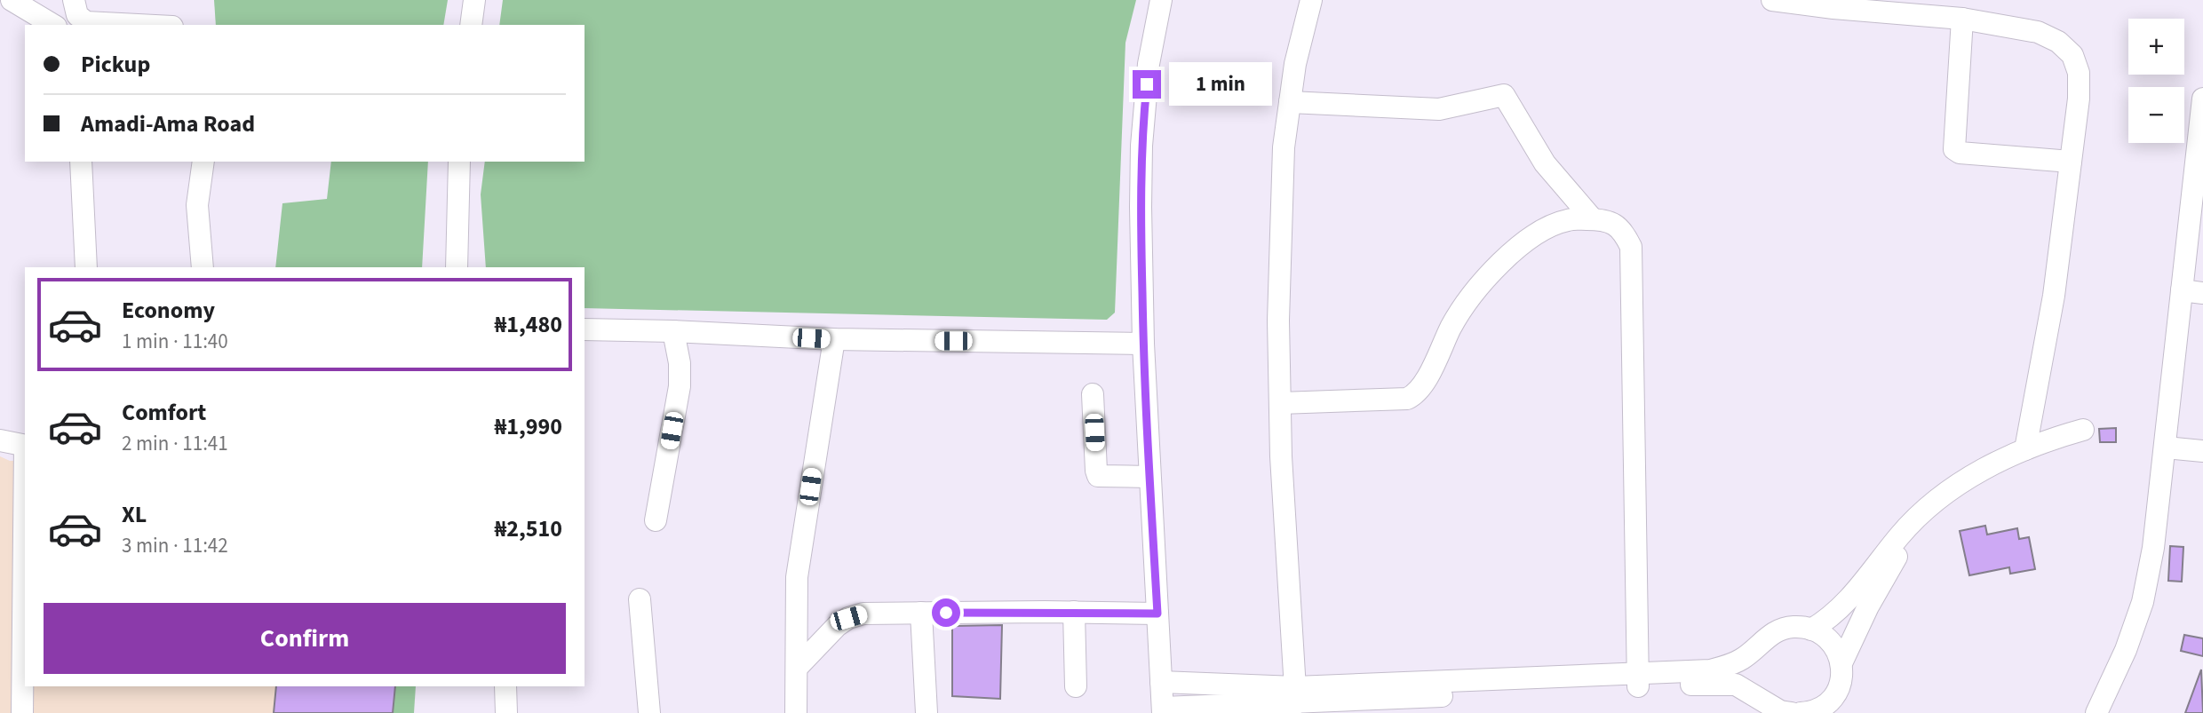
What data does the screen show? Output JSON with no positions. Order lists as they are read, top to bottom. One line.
{"page":{"map_buttons":["+","−"],"banner":["Pickup","Amadi-Ama Road"],"bubble":"1 min","list":[{"name":"Economy","note":"1 min · 11:40","value":"₦1,480"},{"name":"Comfort","note":"2 min · 11:41","value":"₦1,990"},{"name":"XL","note":"3 min · 11:42","value":"₦2,510"}],"buttons":"Confirm"}}
